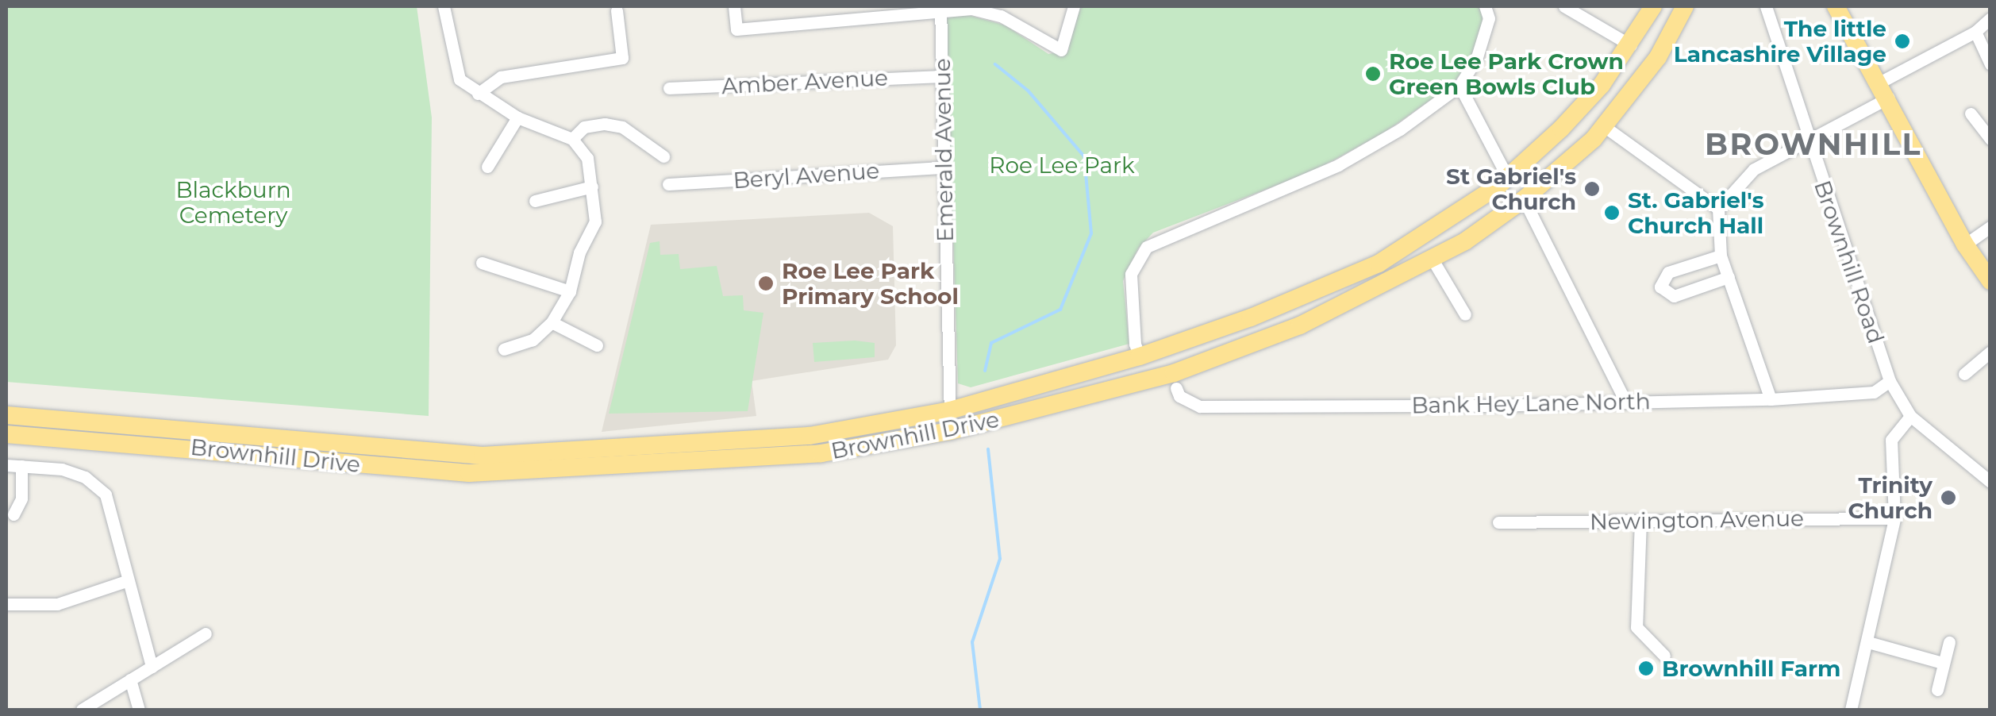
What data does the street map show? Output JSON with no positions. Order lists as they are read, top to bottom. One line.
{"streets":{"highway":["Brownhill Drive"],"street":["Amber Avenue","Emerald Avenue","Beryl Avenue","Brownhill Road","Bank Hey Lane North","Newington Avenue"]},"crossings":[["Amber Avenue","Emerald Avenue"],["Emerald Avenue","Beryl Avenue"],["Emerald Avenue","Brownhill Drive"],["Brownhill Road","Bank Hey Lane North"]],"districts":["BROWNHILL"],"parks":["Roe Lee Park","Blackburn Cemetery"],"places":["The little Lancashire Village","Roe Lee Park Crown Green Bowls Club","St Gabriel's Church","St. Gabriel's Church Hall","Roe Lee Park Primary School","Trinity Church","Brownhill Farm"]}
